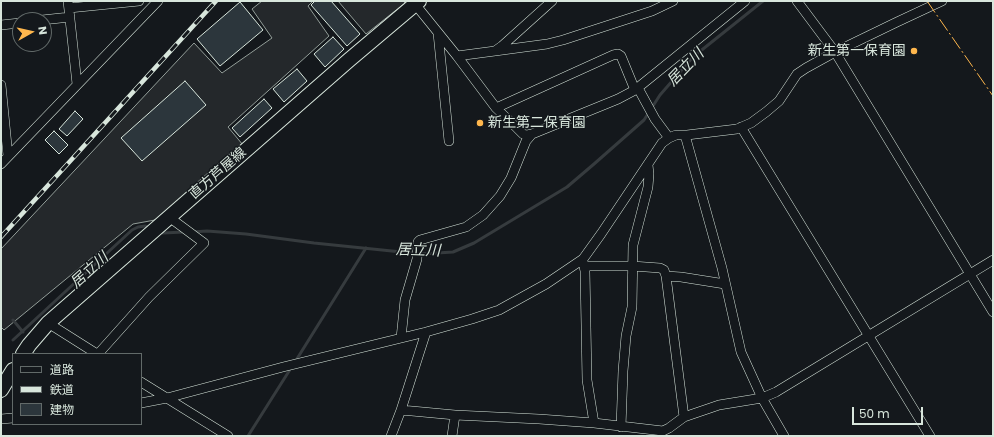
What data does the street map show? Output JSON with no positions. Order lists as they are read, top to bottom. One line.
{"streets":{"main road":["直方芦屋線"]},"water":["居立川"],"places":["新生第一保育園","新生第二保育園"],"legend":["道路","鉄道","建物"],"scale_bar":"50 m","north":"right"}
